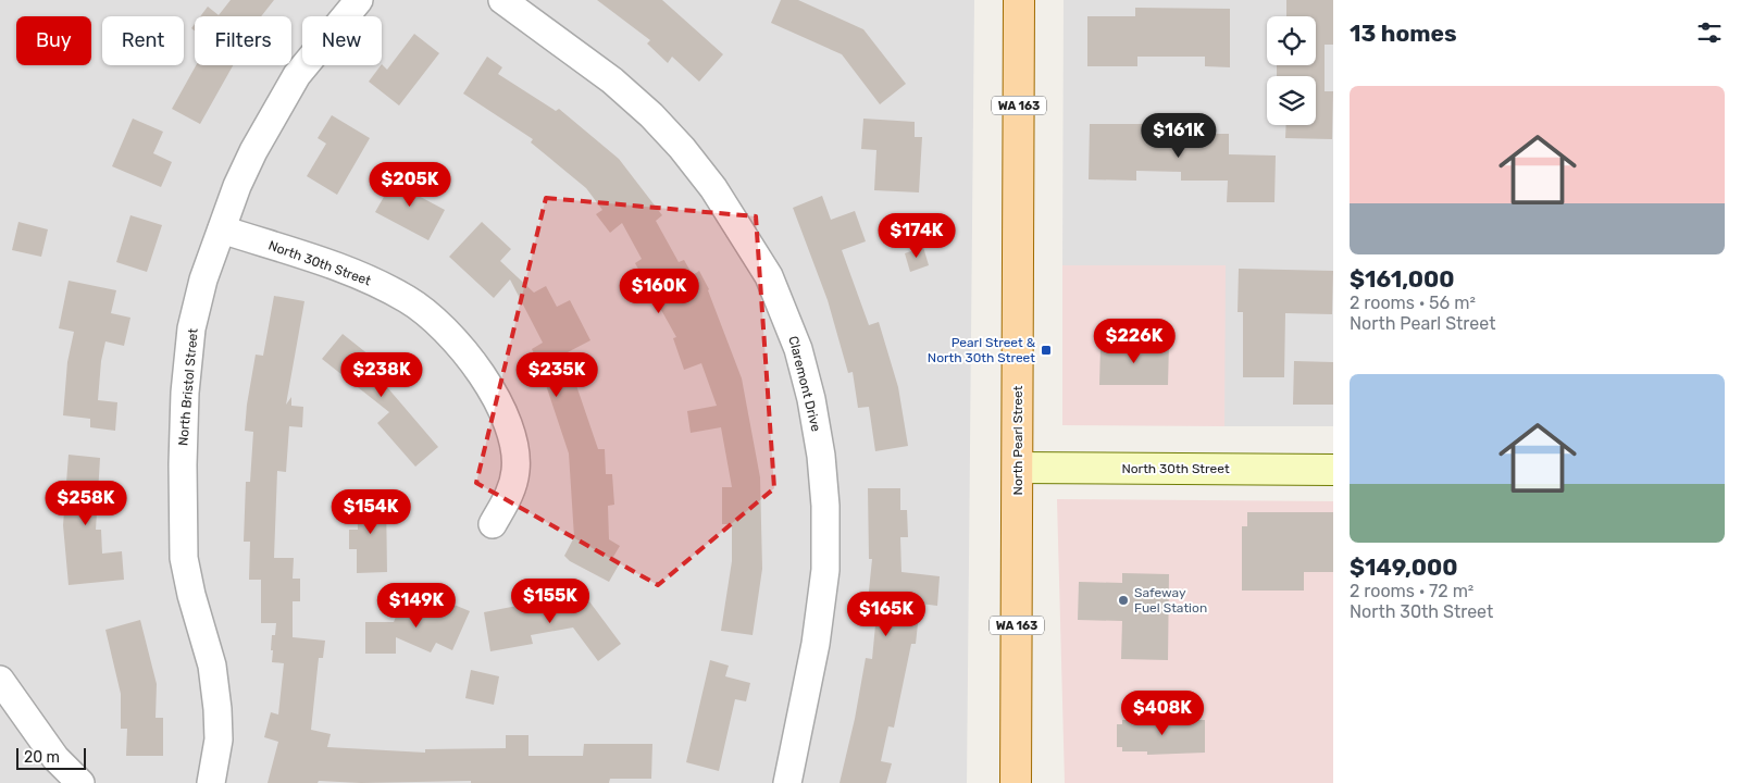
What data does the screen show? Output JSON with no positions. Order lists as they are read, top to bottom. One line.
{"streets":{"main road":["WA 163","North 30th Street","North Pearl Street"],"street":["Claremont Drive","North Bristol Street"]},"crossings":[["North 30th Street","North Bristol Street"],["North 30th Street","North Pearl Street"]],"places":{"transit":["Pearl Street & North 30th Street"],"other":["Safeway Fuel Station"]},"scale_bar":"20 m","page":{"heading":"13 homes","chip":["Buy","Rent","Filters","New"],"list":[{"name":"$161,000","note":"2 rooms · 56 m² · North Pearl Street"},{"name":"$149,000","note":"2 rooms · 72 m² · North 30th Street"}],"price":["$161K","$205K","$174K","$160K","$226K","$238K","$235K","$258K","$154K","$155K","$149K","$165K","$408K"],"scale":"20 m"}}
